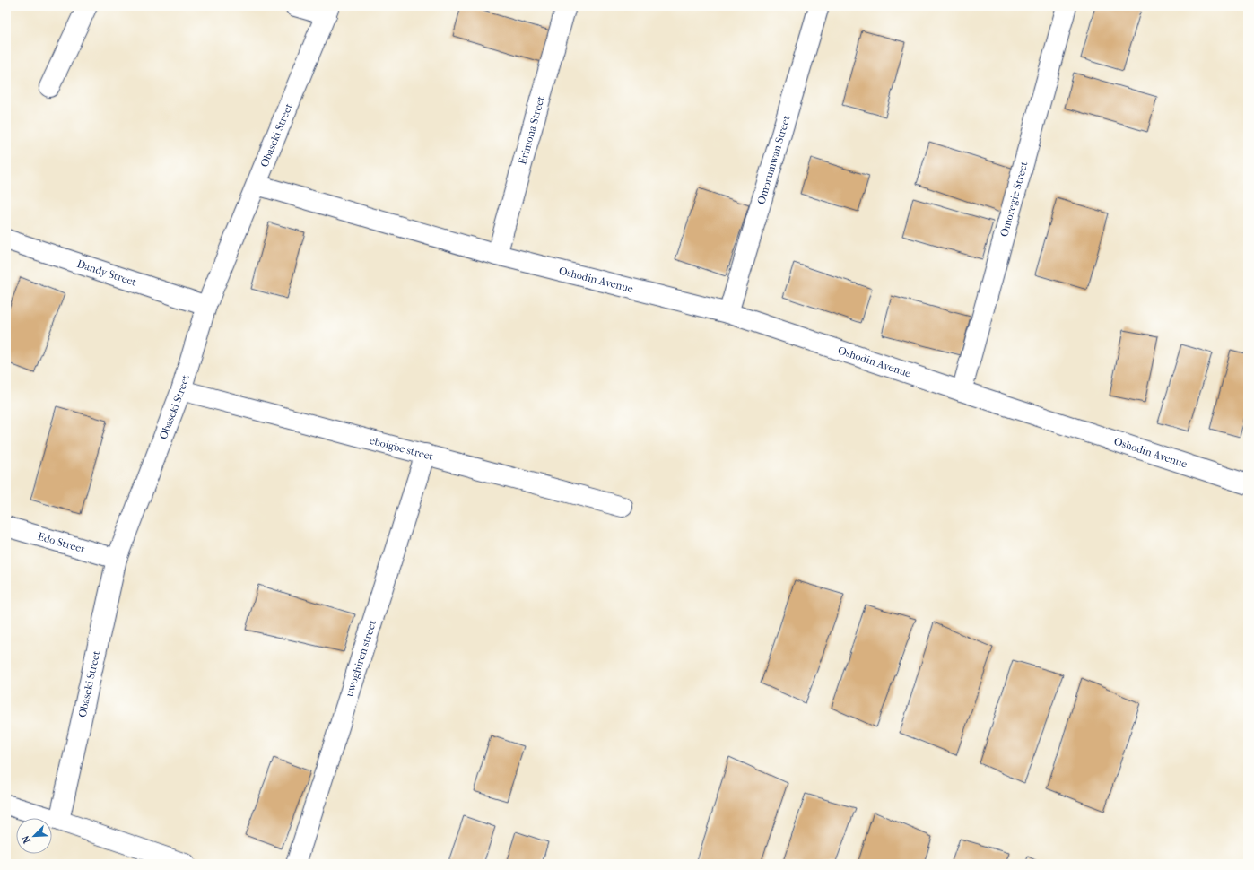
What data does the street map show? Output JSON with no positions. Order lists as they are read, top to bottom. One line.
{"streets":{"street":["Erimona Street","Obaseki Street","Omorumwan Street","Omoregie Street","Dandy Street","Oshodin Avenue","eboigbe street","Edo Street","uwoghiren street"]},"crossings":[["Erimona Street","Oshodin Avenue"],["Obaseki Street","Dandy Street"],["Obaseki Street","Oshodin Avenue"],["Obaseki Street","eboigbe street"],["Obaseki Street","Edo Street"],["Omorumwan Street","Oshodin Avenue"],["Omoregie Street","Oshodin Avenue"],["eboigbe street","uwoghiren street"]],"north":"bottom left"}
